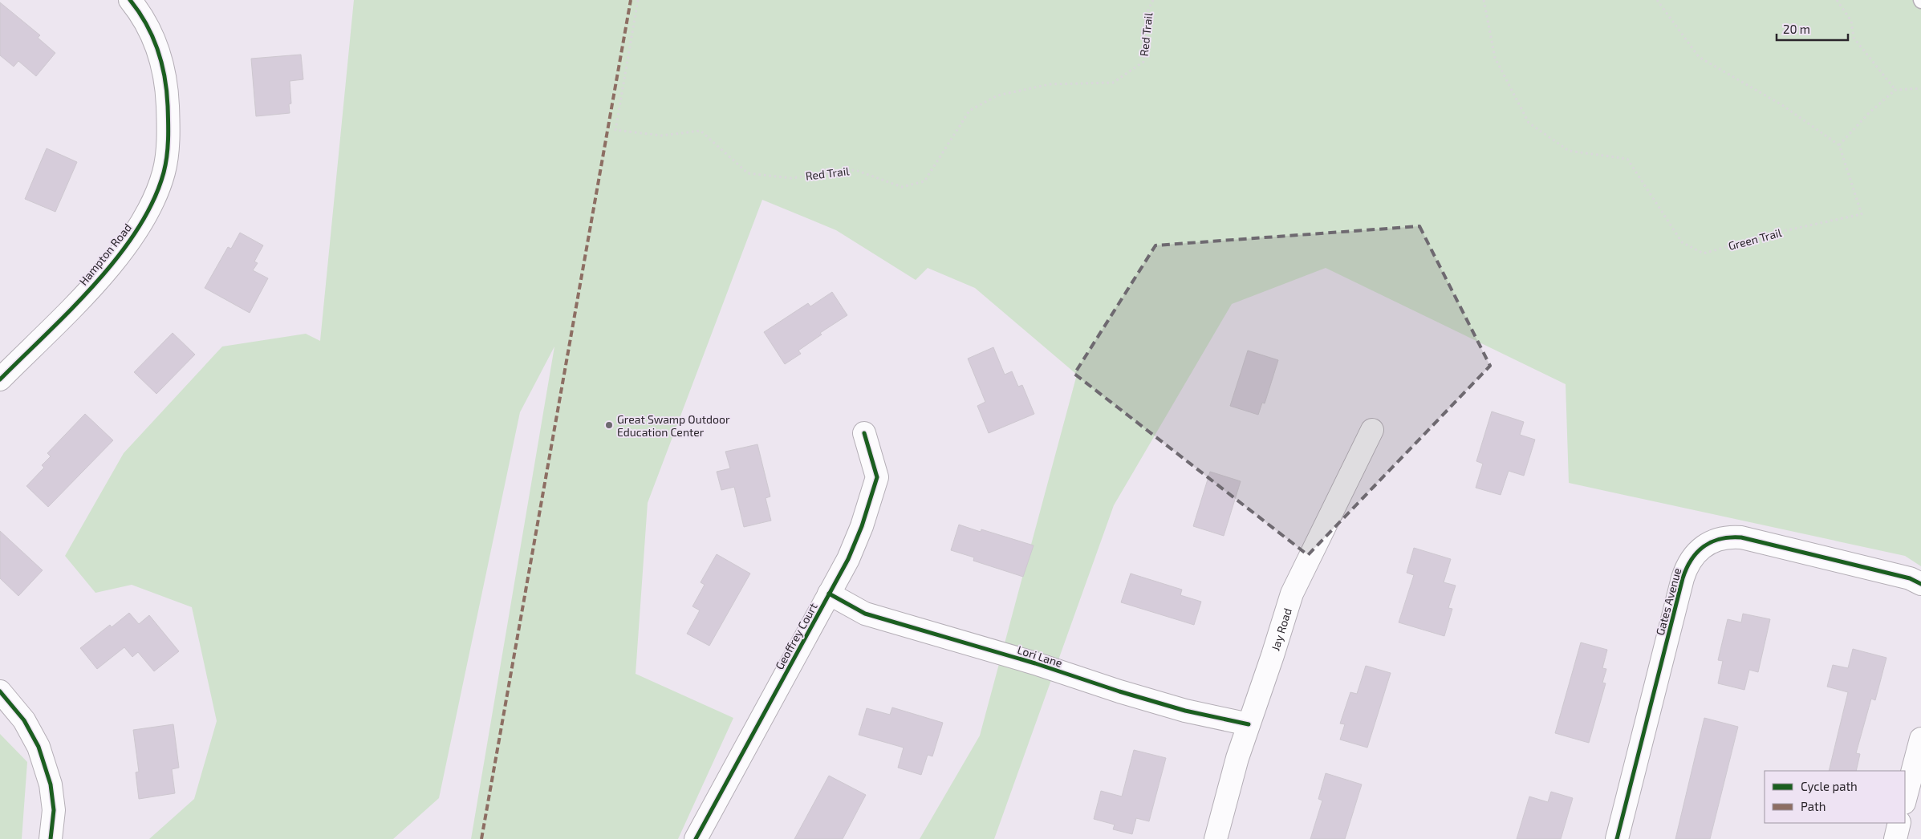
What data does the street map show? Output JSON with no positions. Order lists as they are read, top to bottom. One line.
{"streets":{"street":["Hampton Road","Gates Avenue","Jay Road","Geoffrey Court","Lori Lane"],"path":["Red Trail","Green Trail"]},"crossings":[["Jay Road","Lori Lane"],["Geoffrey Court","Lori Lane"]],"places":["Great Swamp Outdoor Education Center"],"legend":["Cycle path","Path"],"scale_bar":"20 m"}
